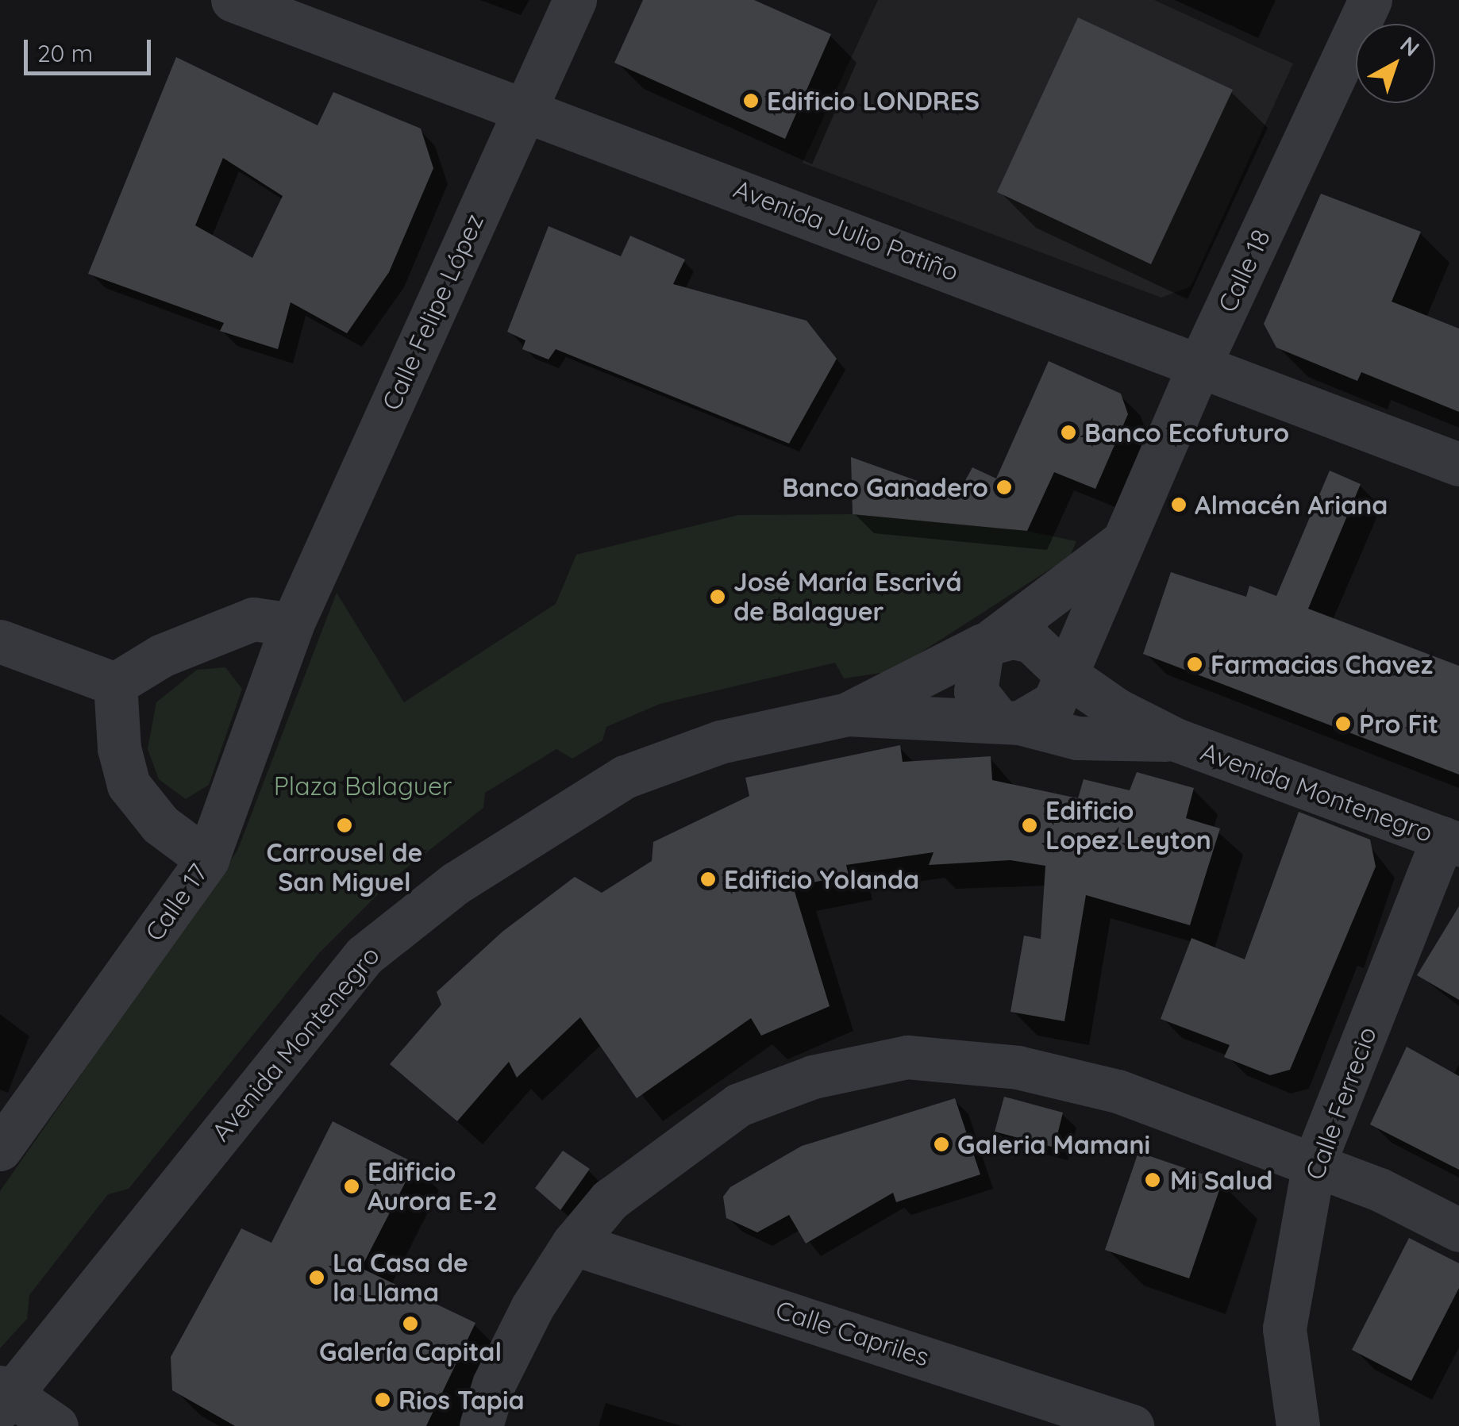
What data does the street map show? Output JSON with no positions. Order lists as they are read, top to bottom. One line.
{"streets":{"street":["Avenida Julio Patiño","Calle 18","Calle Felipe López","Avenida Montenegro","Calle 17","Calle Ferrecio","Calle Capriles"]},"crossings":[["Avenida Julio Patiño","Calle 18"],["Avenida Julio Patiño","Calle Felipe López"],["Calle 18","Avenida Montenegro"],["Calle Felipe López","Calle 17"],["Avenida Montenegro","Calle Ferrecio"]],"parks":["Plaza Balaguer"],"places":["Edificio LONDRES","Banco Ecofuturo","Banco Ganadero","Almacén Ariana","José María Escrivá de Balaguer","Farmacias Chavez","Pro Fit","Carrousel de San Miguel","Edificio Lopez Leyton","Edificio Yolanda","Galeria Mamani","Mi Salud","Edificio Aurora E-2","La Casa de la Llama","Galería Capital","Rios Tapia"],"scale_bar":"20 m","north":"top right"}
